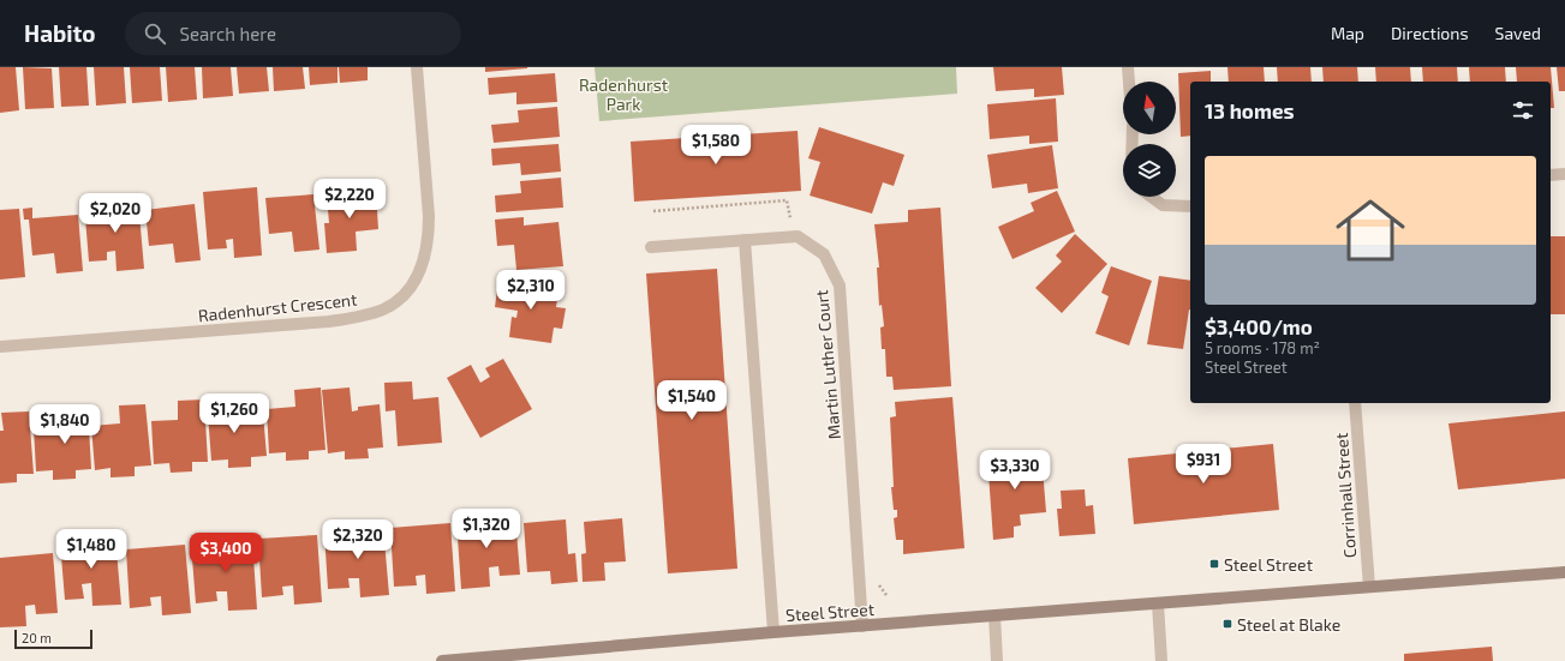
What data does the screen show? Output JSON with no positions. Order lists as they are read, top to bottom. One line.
{"streets":{"street":["Radenhurst Crescent","Martin Luther Court","Corrinhall Street","Steel Street"]},"crossings":[["Martin Luther Court","Steel Street"],["Corrinhall Street","Steel Street"]],"parks":["Radenhurst Park"],"places":{"transit":["Steel Street","Steel at Blake"]},"scale_bar":"20 m","north":"top","page":{"header":"Habito","search":"Search here","nav":["Map","Directions","Saved"],"heading":"13 homes","price":["$1,580","$2,220","$2,020","$2,310","$1,540","$1,260","$1,840","$931","$3,330","$1,320","$2,320","$1,480","$3,400"],"list":[{"name":"$3,400/mo","note":"5 rooms · 178 m² · Steel Street"}],"scale":"20 m"}}
